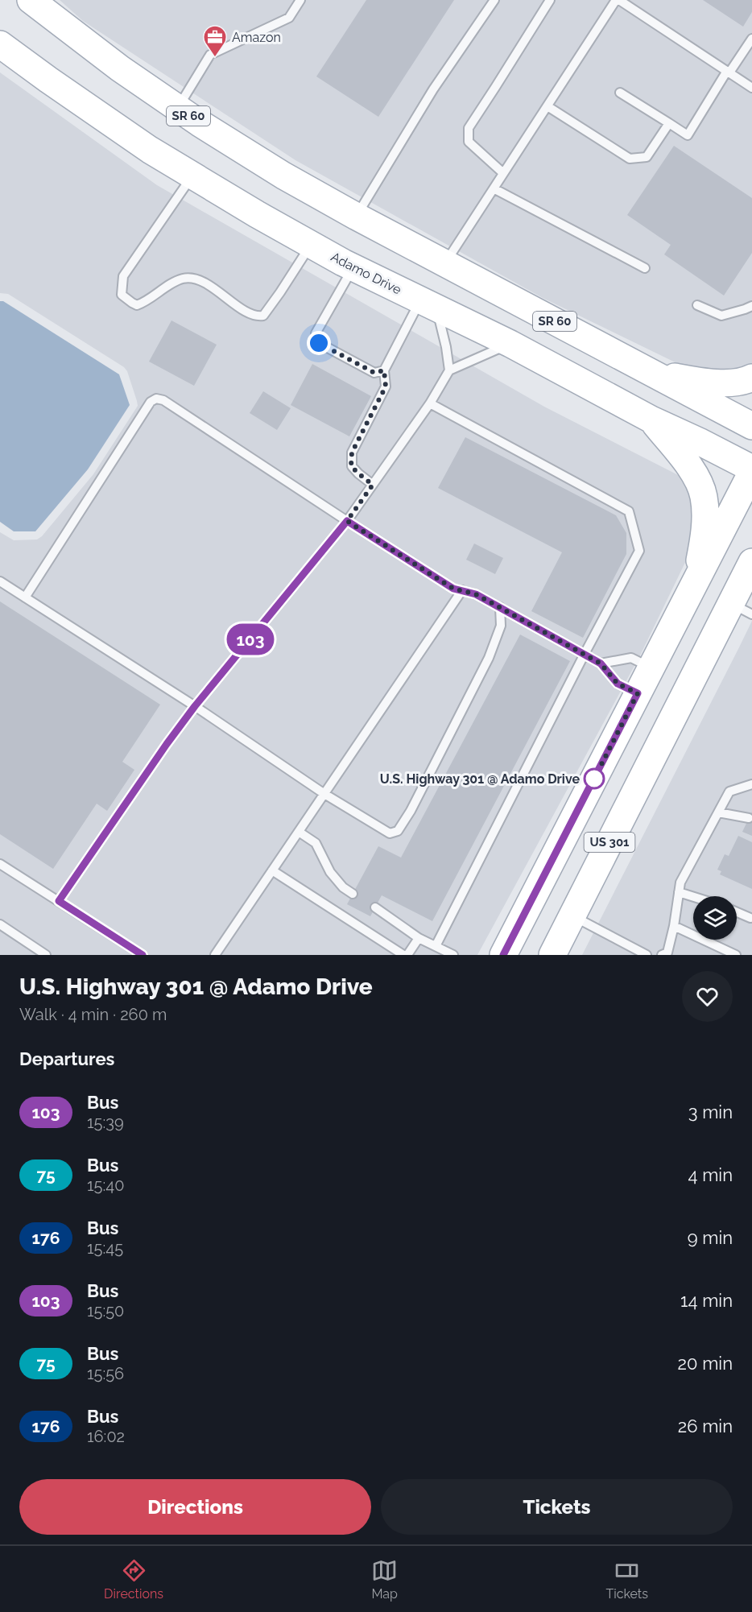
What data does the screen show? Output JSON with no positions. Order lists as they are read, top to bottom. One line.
{"streets":{"main road":["SR 60","Adamo Drive","US 301"]},"places":{"office":["Amazon"],"other":["U.S. Highway 301 @ Adamo Drive"]},"lines":["bus line 103"],"page":{"on_map":"103","heading":[["U.S. Highway 301 @ Adamo Drive","Walk · 4 min · 260 m"],"Departures"],"list":[{"mark":"103","name":"Bus","note":"15:39","value":"3 min"},{"mark":"75","name":"Bus","note":"15:40","value":"4 min"},{"mark":"176","name":"Bus","note":"15:45","value":"9 min"},{"mark":"103","name":"Bus","note":"15:50","value":"14 min"},{"mark":"75","name":"Bus","note":"15:56","value":"20 min"},{"mark":"176","name":"Bus","note":"16:02","value":"26 min"}],"buttons":["Directions","Tickets"],"tabs":["Directions","Map","Tickets"]}}
